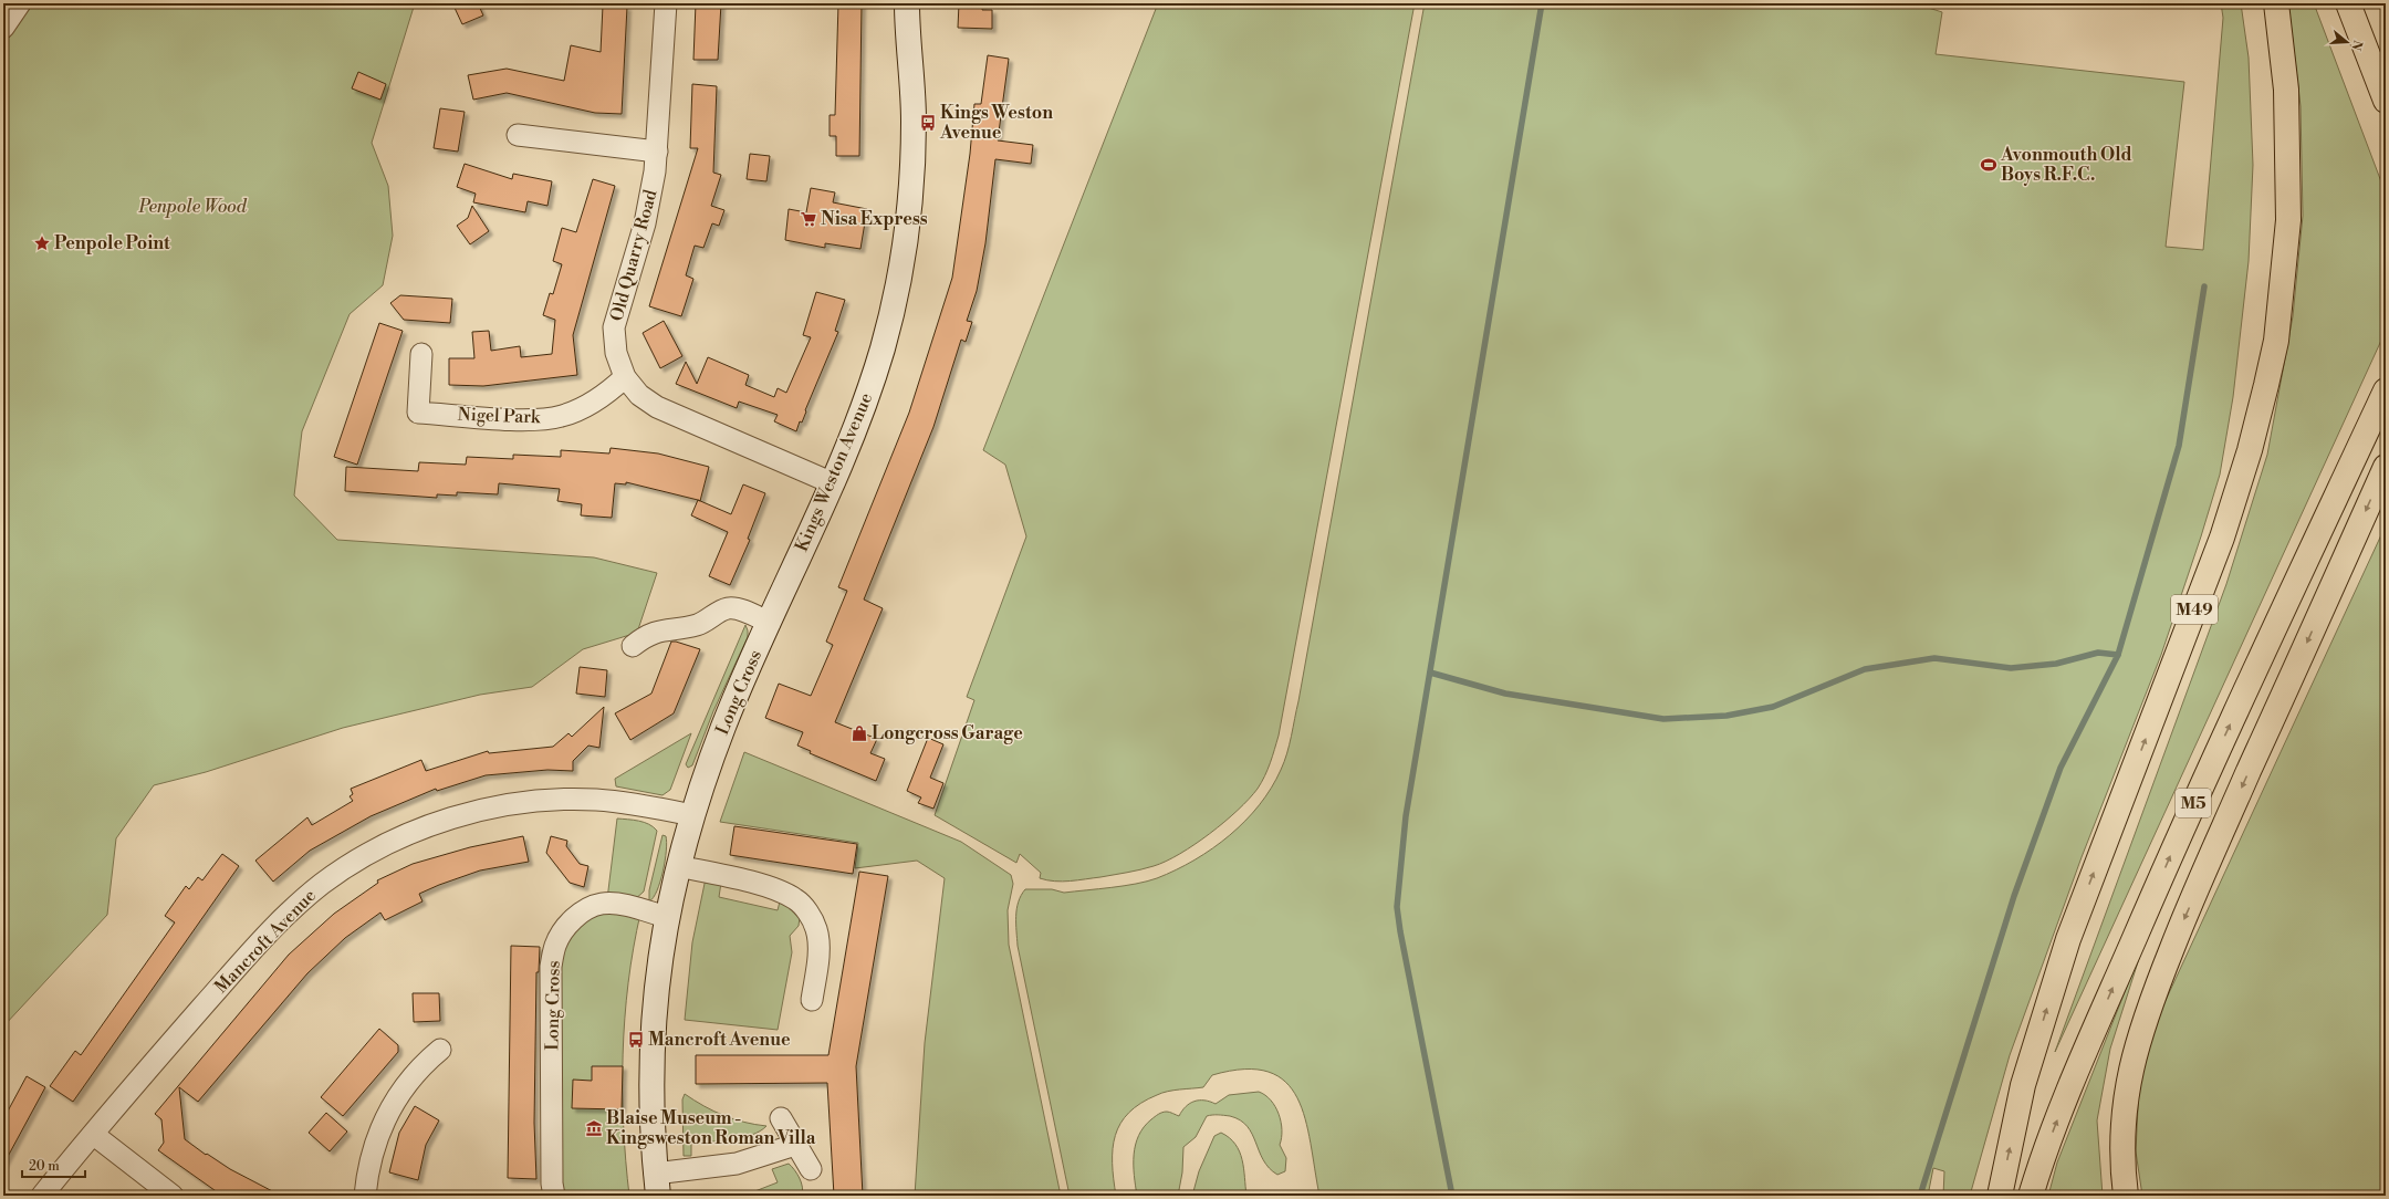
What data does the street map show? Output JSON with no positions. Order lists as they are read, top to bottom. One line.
{"streets":{"highway":["M49","M5"],"street":["Old Quarry Road","Nigel Park","Kings Weston Avenue","Long Cross","Mancroft Avenue"]},"crossings":[["Old Quarry Road","Nigel Park"],["Old Quarry Road","Kings Weston Avenue"],["Kings Weston Avenue","Long Cross"],["Long Cross","Mancroft Avenue"]],"parks":["Penpole Wood"],"places":{"bus stop":["Kings Weston Avenue","Mancroft Avenue"],"sports":["Avonmouth Old Boys R.F.C."],"supermarket":["Nisa Express"],"place":["Penpole Point"],"shop":["Longcross Garage"],"museum":["Blaise Museum - Kingsweston Roman Villa"]},"scale_bar":"20 m","north":"right"}
